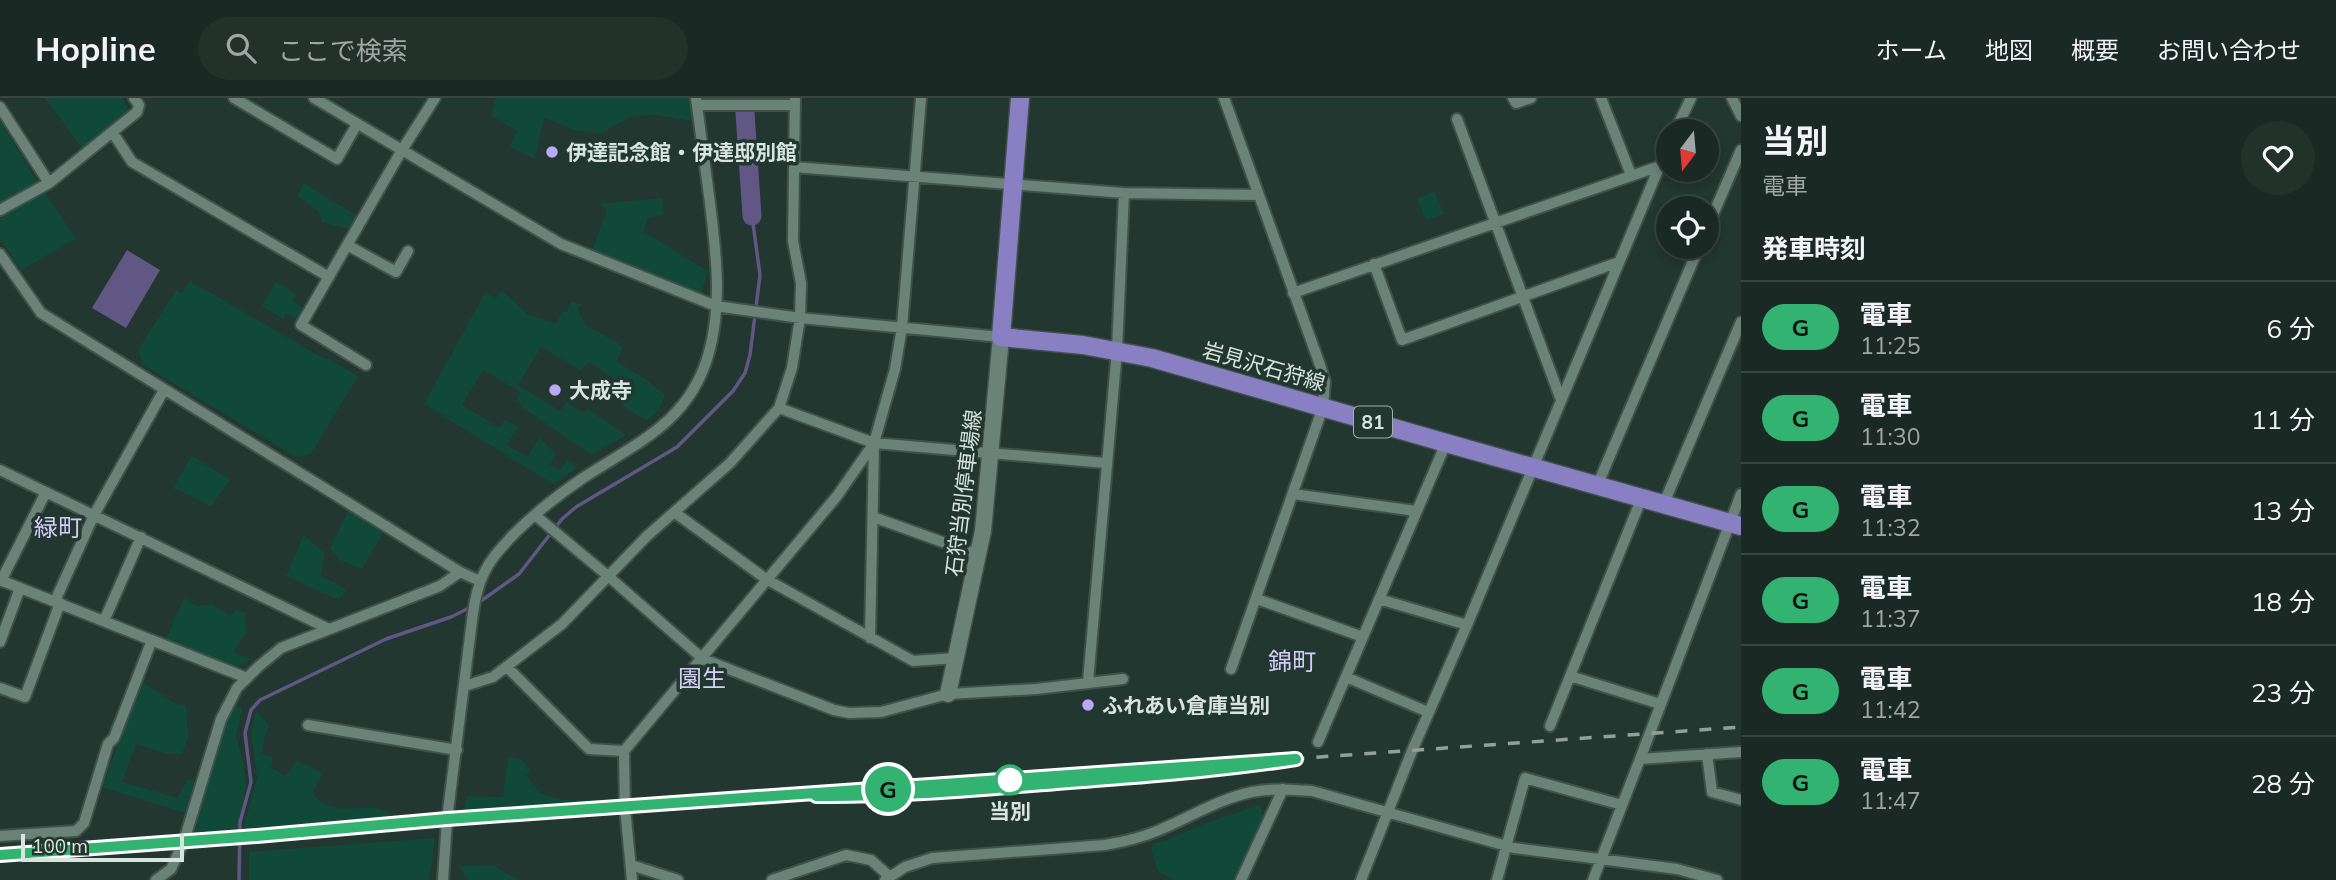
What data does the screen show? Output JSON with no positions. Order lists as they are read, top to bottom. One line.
{"streets":{"main road":["岩見沢石狩線","81","石狩当別停車場線"]},"crossings":[["岩見沢石狩線","石狩当別停車場線"]],"districts":["緑町","錦町","園生"],"places":["伊達記念館・伊達邸別館","大成寺","ふれあい倉庫当別","当別"],"scale_bar":"100 m","north":"bottom","page":{"header":"Hopline","search":"ここで検索","nav":["ホーム","地図","概要","お問い合わせ"],"on_map":"G","heading":[["当別","電車"],"発車時刻"],"list":[{"mark":"G","name":"電車","note":"11:25","value":"6 分"},{"mark":"G","name":"電車","note":"11:30","value":"11 分"},{"mark":"G","name":"電車","note":"11:32","value":"13 分"},{"mark":"G","name":"電車","note":"11:37","value":"18 分"},{"mark":"G","name":"電車","note":"11:42","value":"23 分"},{"mark":"G","name":"電車","note":"11:47","value":"28 分"}],"scale":"100 m"}}
